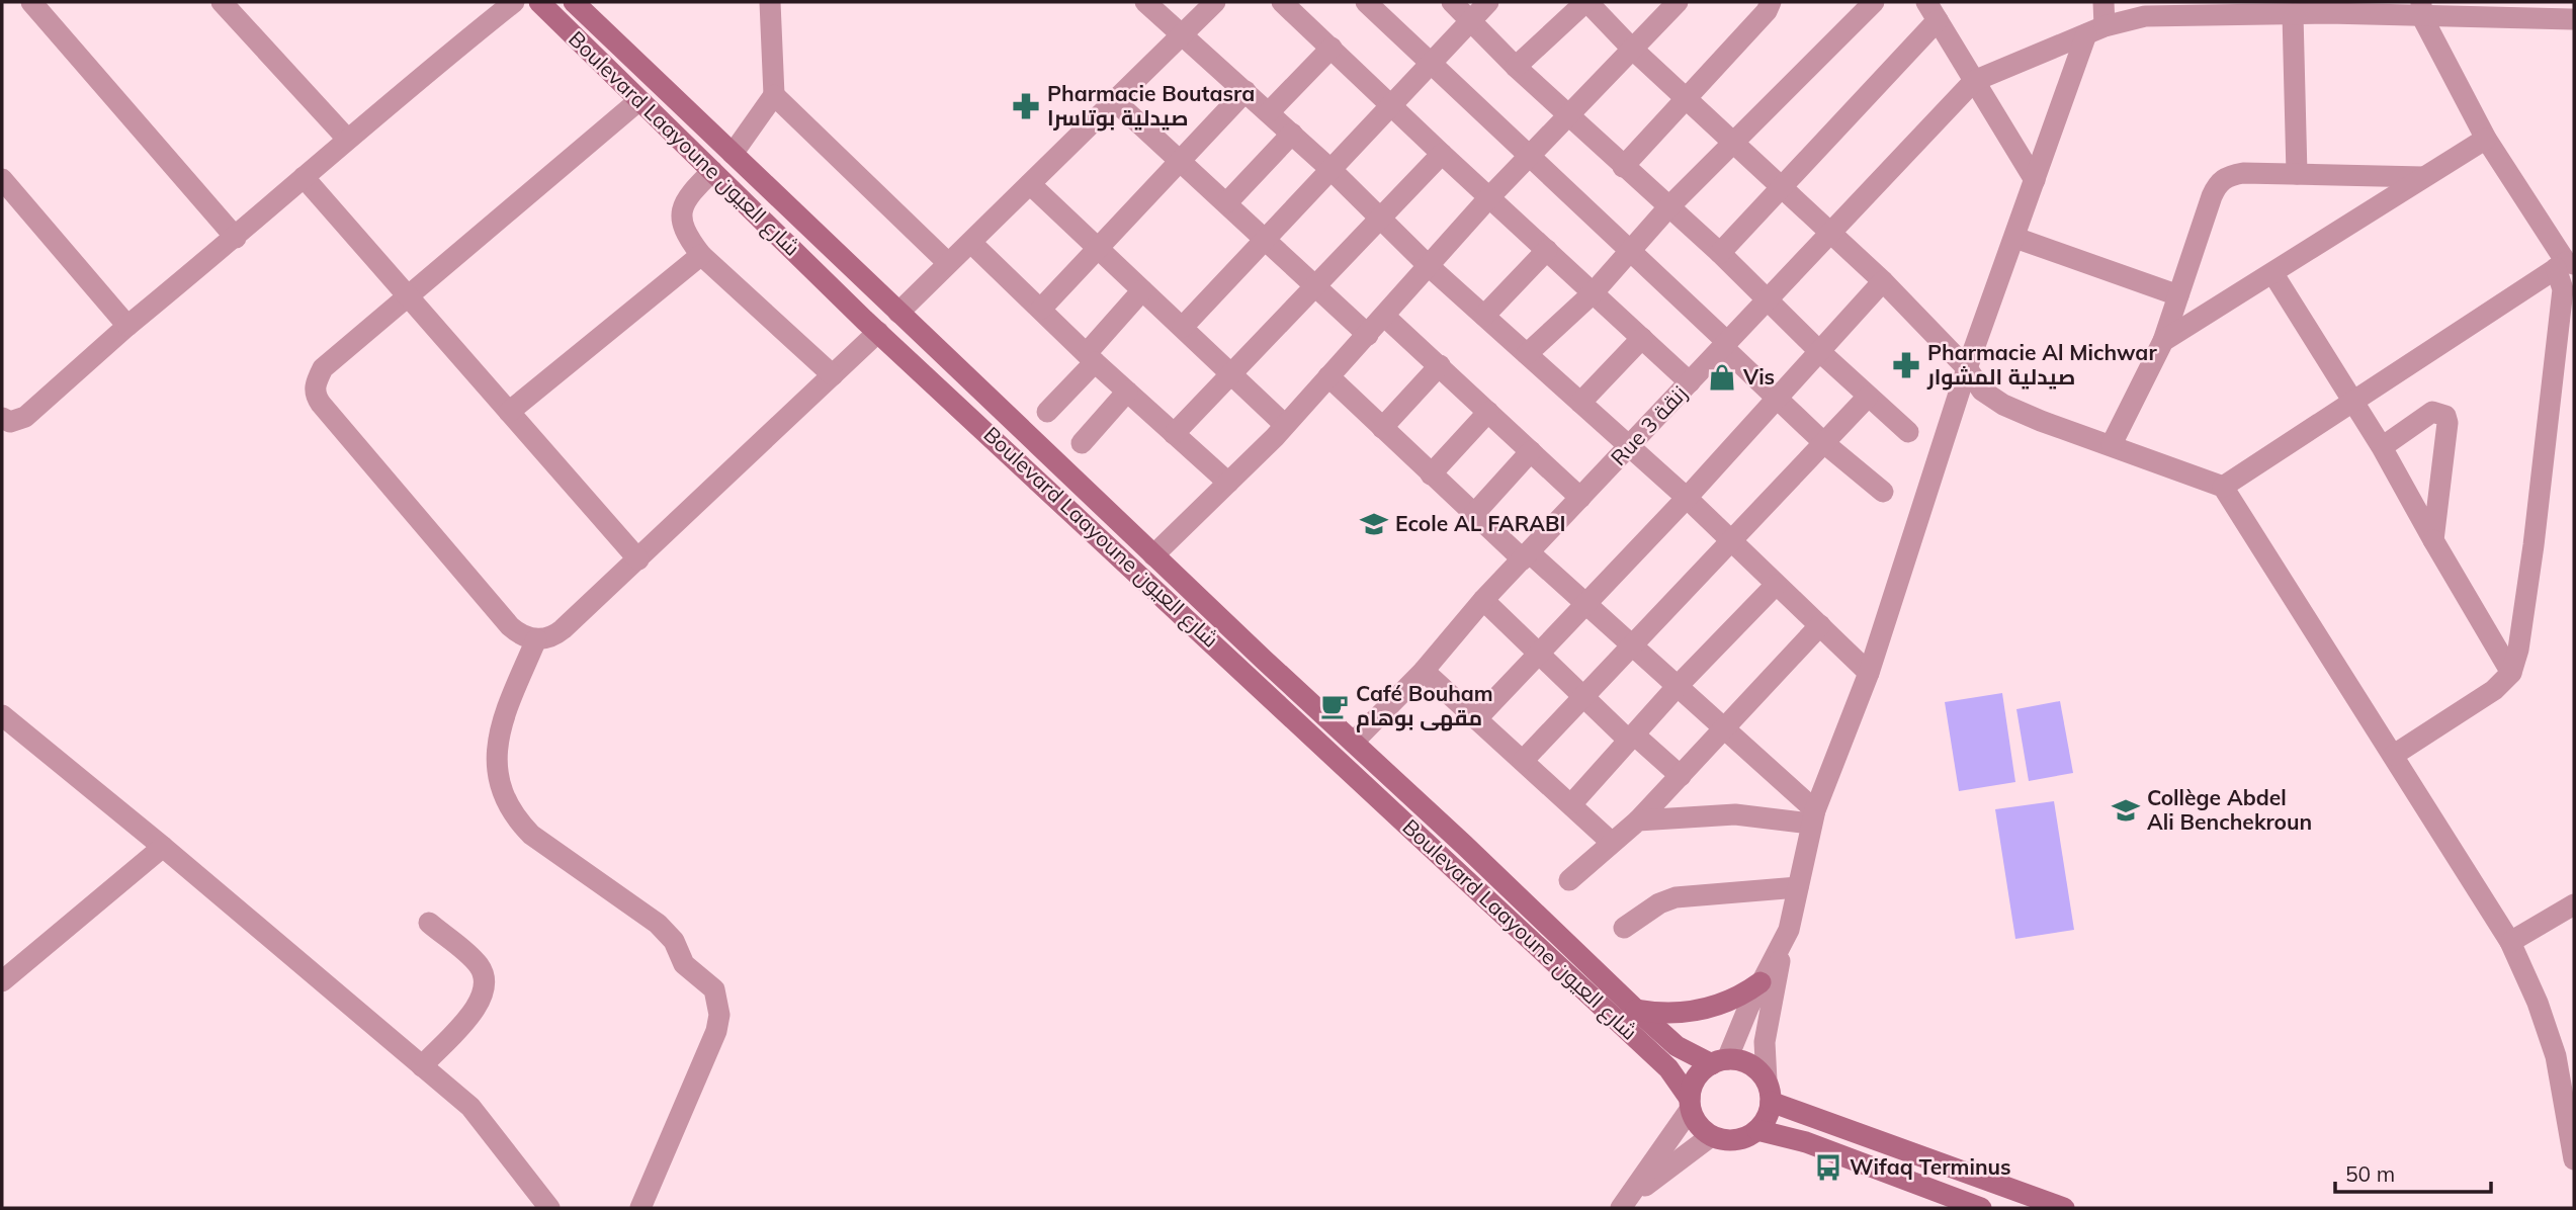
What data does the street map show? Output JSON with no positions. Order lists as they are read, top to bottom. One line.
{"streets":{"street":["Boulevard Laayoune شارع العيون","Rue 3 زنقة"]},"crossings":[["Boulevard Laayoune شارع العيون","Rue 3 زنقة"]],"places":{"pharmacy":["Pharmacie Boutasra صيدلية بوتاسرا","Pharmacie Al Michwar صيدلية المشوار"],"shop":["Vis"],"school or university":["Ecole AL FARABI","Collège Abdel Ali Benchekroun"],"cafe":["Café Bouham مقهى بوهام"],"bus stop":["Wifaq Terminus"]},"scale_bar":"50 m"}
